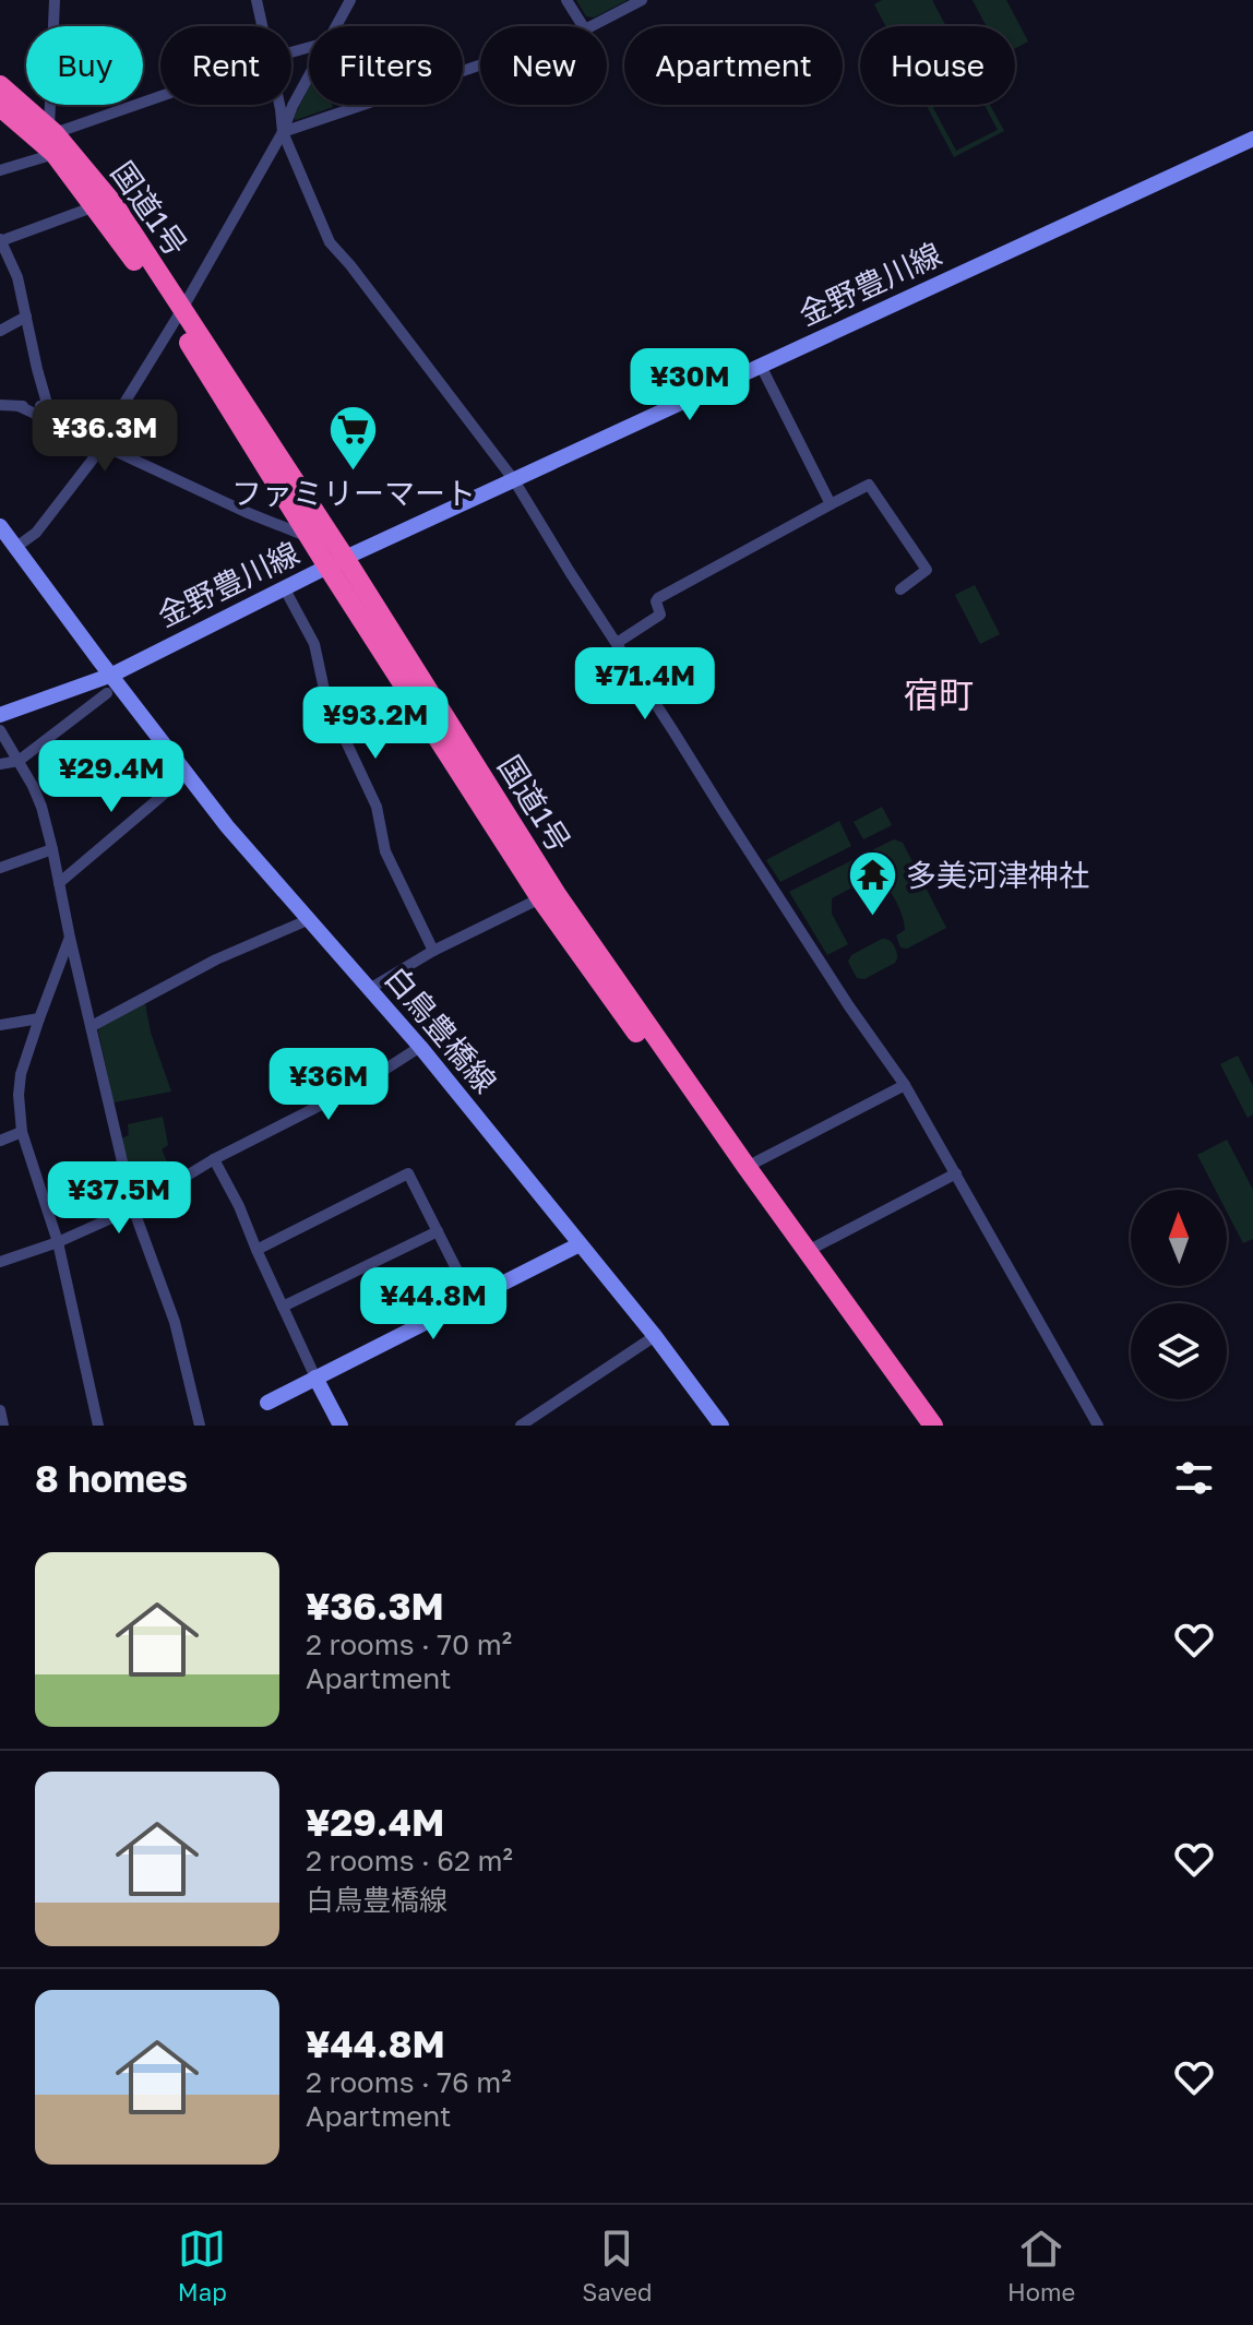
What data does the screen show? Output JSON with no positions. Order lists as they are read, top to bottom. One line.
{"streets":{"highway":["国道1号"],"main road":["金野豊川線","白鳥豊橋線"]},"crossings":[["国道1号","金野豊川線"],["金野豊川線","白鳥豊橋線"]],"districts":["宿町"],"places":{"supermarket":["ファミリーマート"],"temple":["多美河津神社"]},"north":"top","page":{"chip":["Buy","Rent","Filters","New","Apartment","House"],"price":["¥30M","¥36.3M","¥71.4M","¥93.2M","¥29.4M","¥36M","¥37.5M","¥44.8M"],"heading":"8 homes","list":[{"name":"¥36.3M","note":"2 rooms · 70 m² · Apartment"},{"name":"¥29.4M","note":"2 rooms · 62 m² · 白鳥豊橋線"},{"name":"¥44.8M","note":"2 rooms · 76 m² · Apartment"}],"tabs":["Map","Saved","Home"]}}
